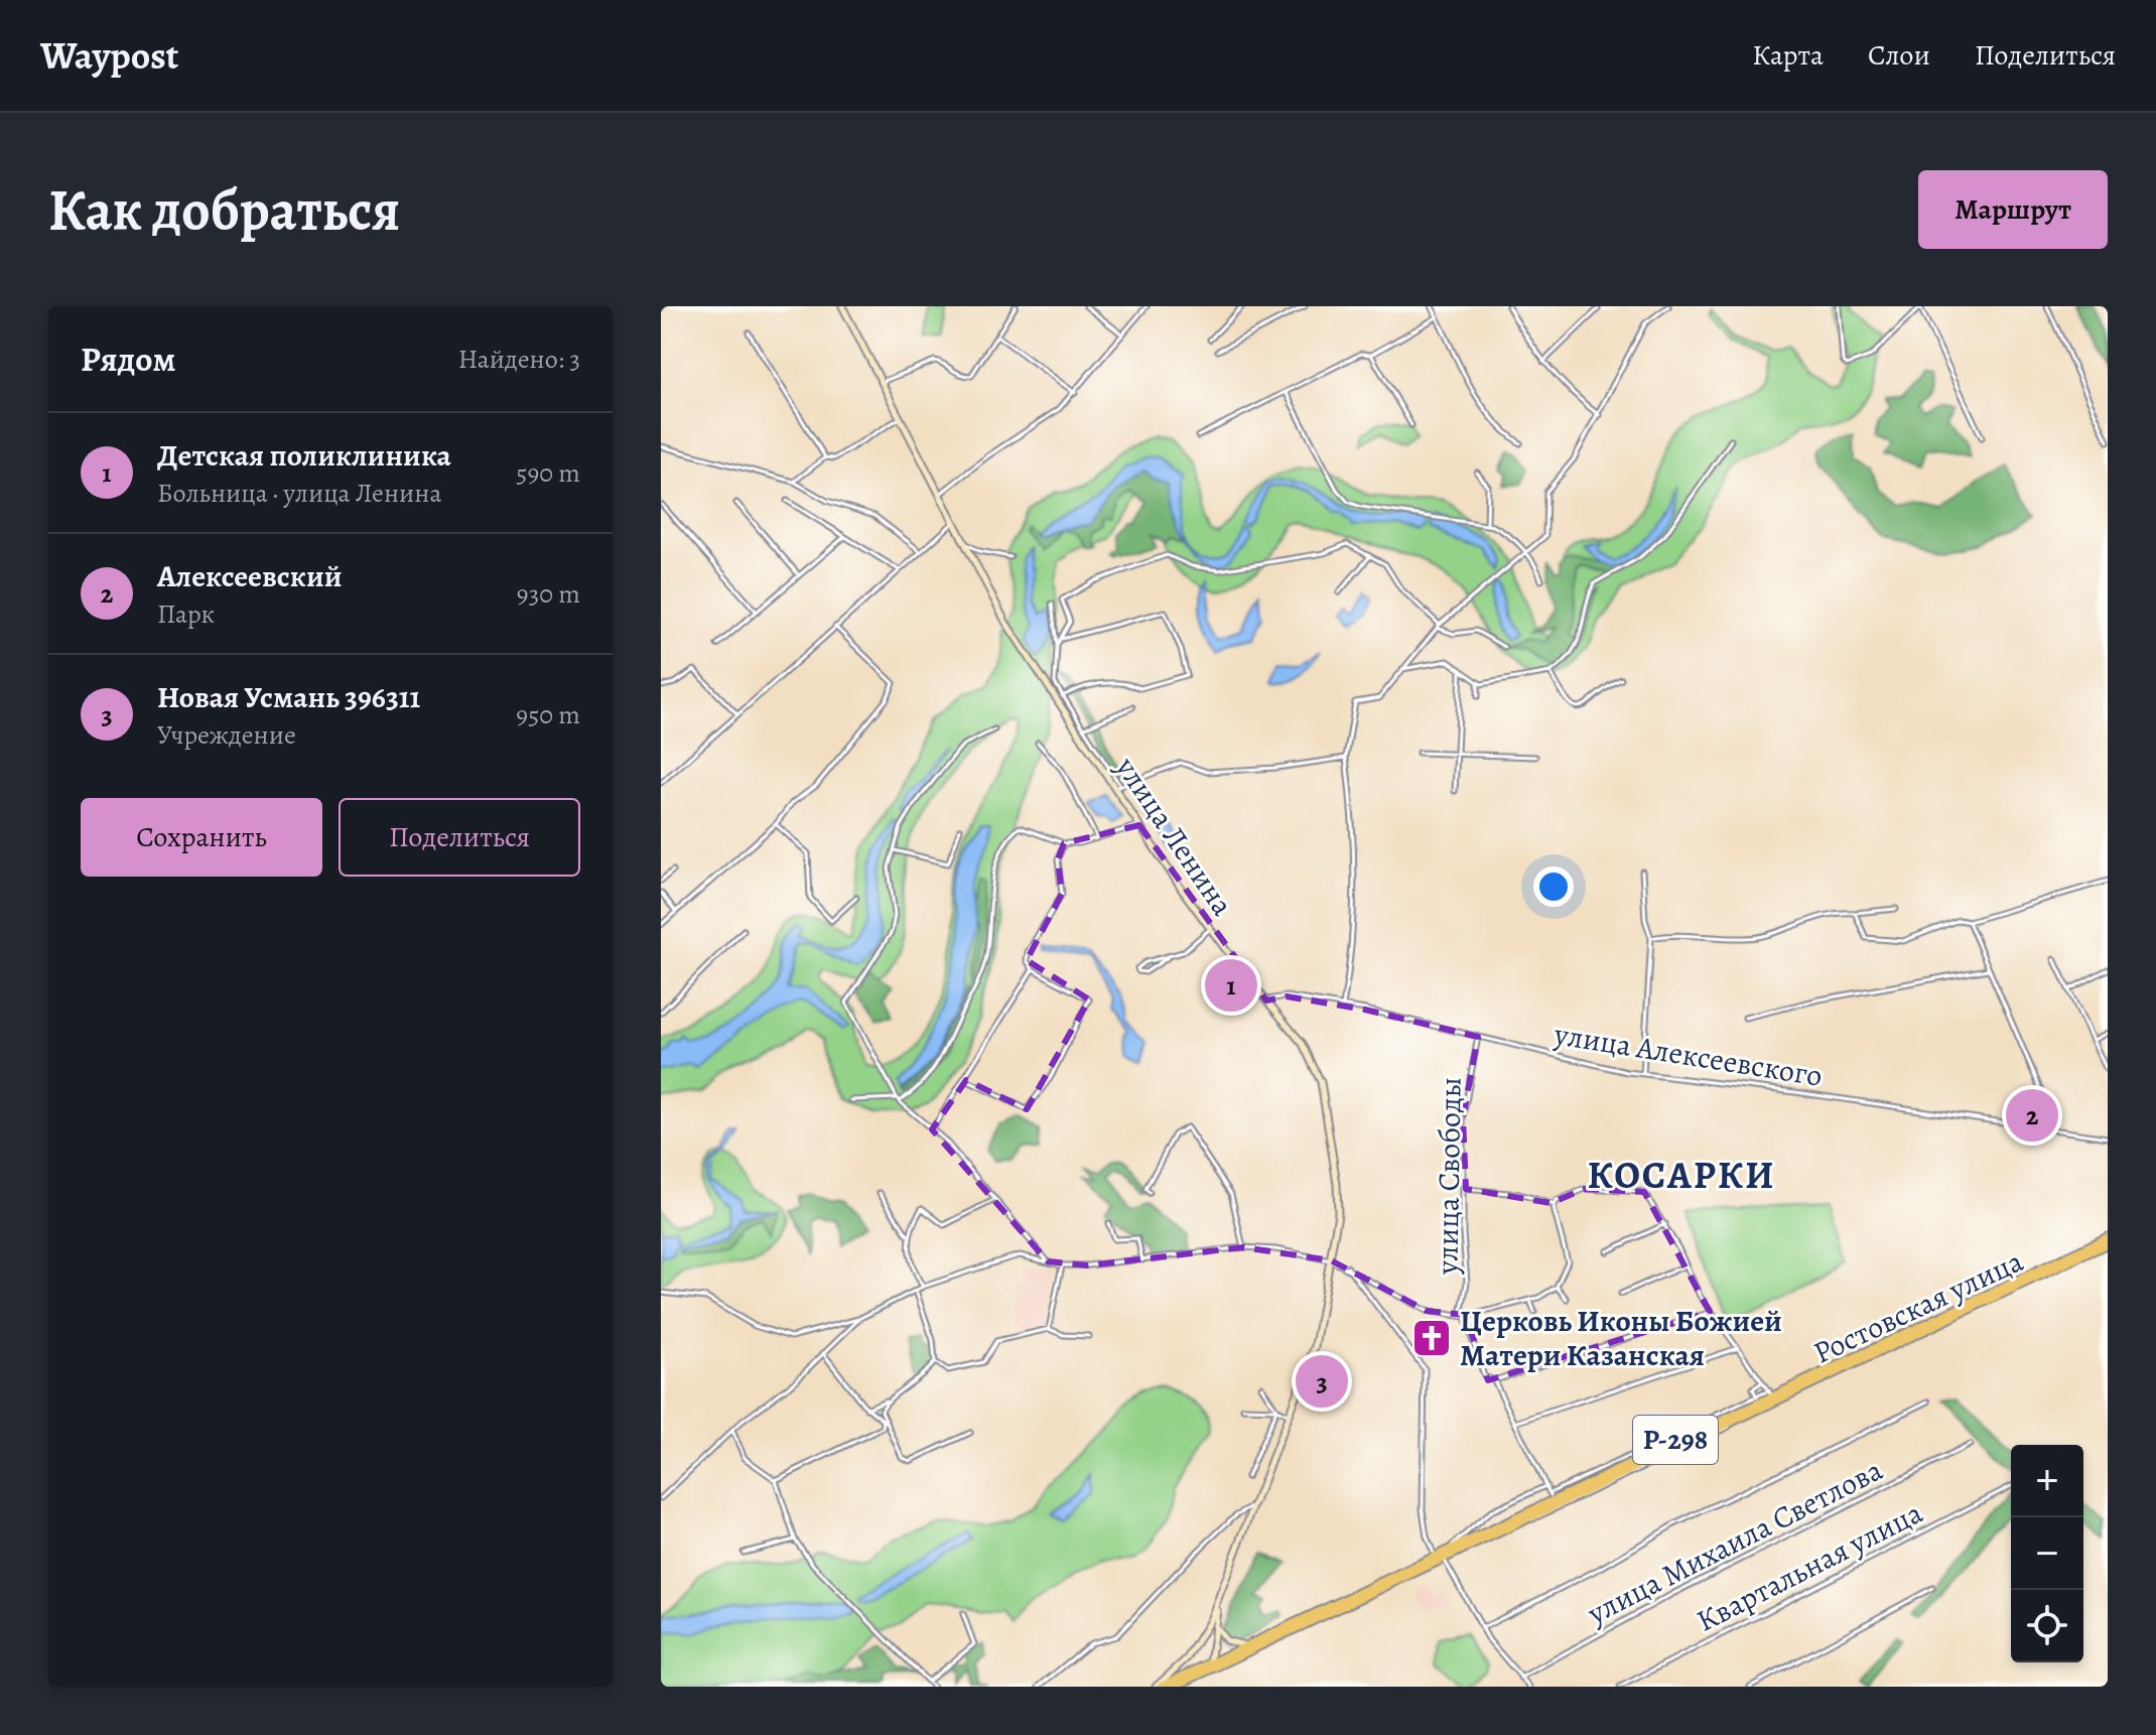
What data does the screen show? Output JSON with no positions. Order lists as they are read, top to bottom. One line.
{"streets":{"highway":["Ростовская улица","Р-298"],"main road":["улица Ленина"],"street":["улица Алексеевского","улица Свободы","улица Михаила Светлова","Квартальная улица"]},"crossings":[["улица Ленина","улица Алексеевского"],["улица Ленина","улица Свободы"],["улица Алексеевского","улица Свободы"],["улица Свободы","Ростовская улица"],["Ростовская улица","Р-298"]],"districts":["КОСАРКИ"],"places":{"church":["Церковь Иконы Божией Матери Казанская"]},"page":{"header":"Waypost","nav":["Карта","Слои","Поделиться"],"buttons":["Маршрут",["Сохранить","Поделиться"]],"title":"Как добраться","heading":["Рядом","Найдено: 3"],"list":[{"mark":"1","name":"Детская поликлиника","note":"Больница · улица Ленина","value":"590 m"},{"mark":"2","name":"Алексеевский","note":"Парк","value":"930 m"},{"mark":"3","name":"Новая Усмань 396311","note":"Учреждение","value":"950 m"}],"pins":["1","2","3"],"map_buttons":["+","−"]}}
